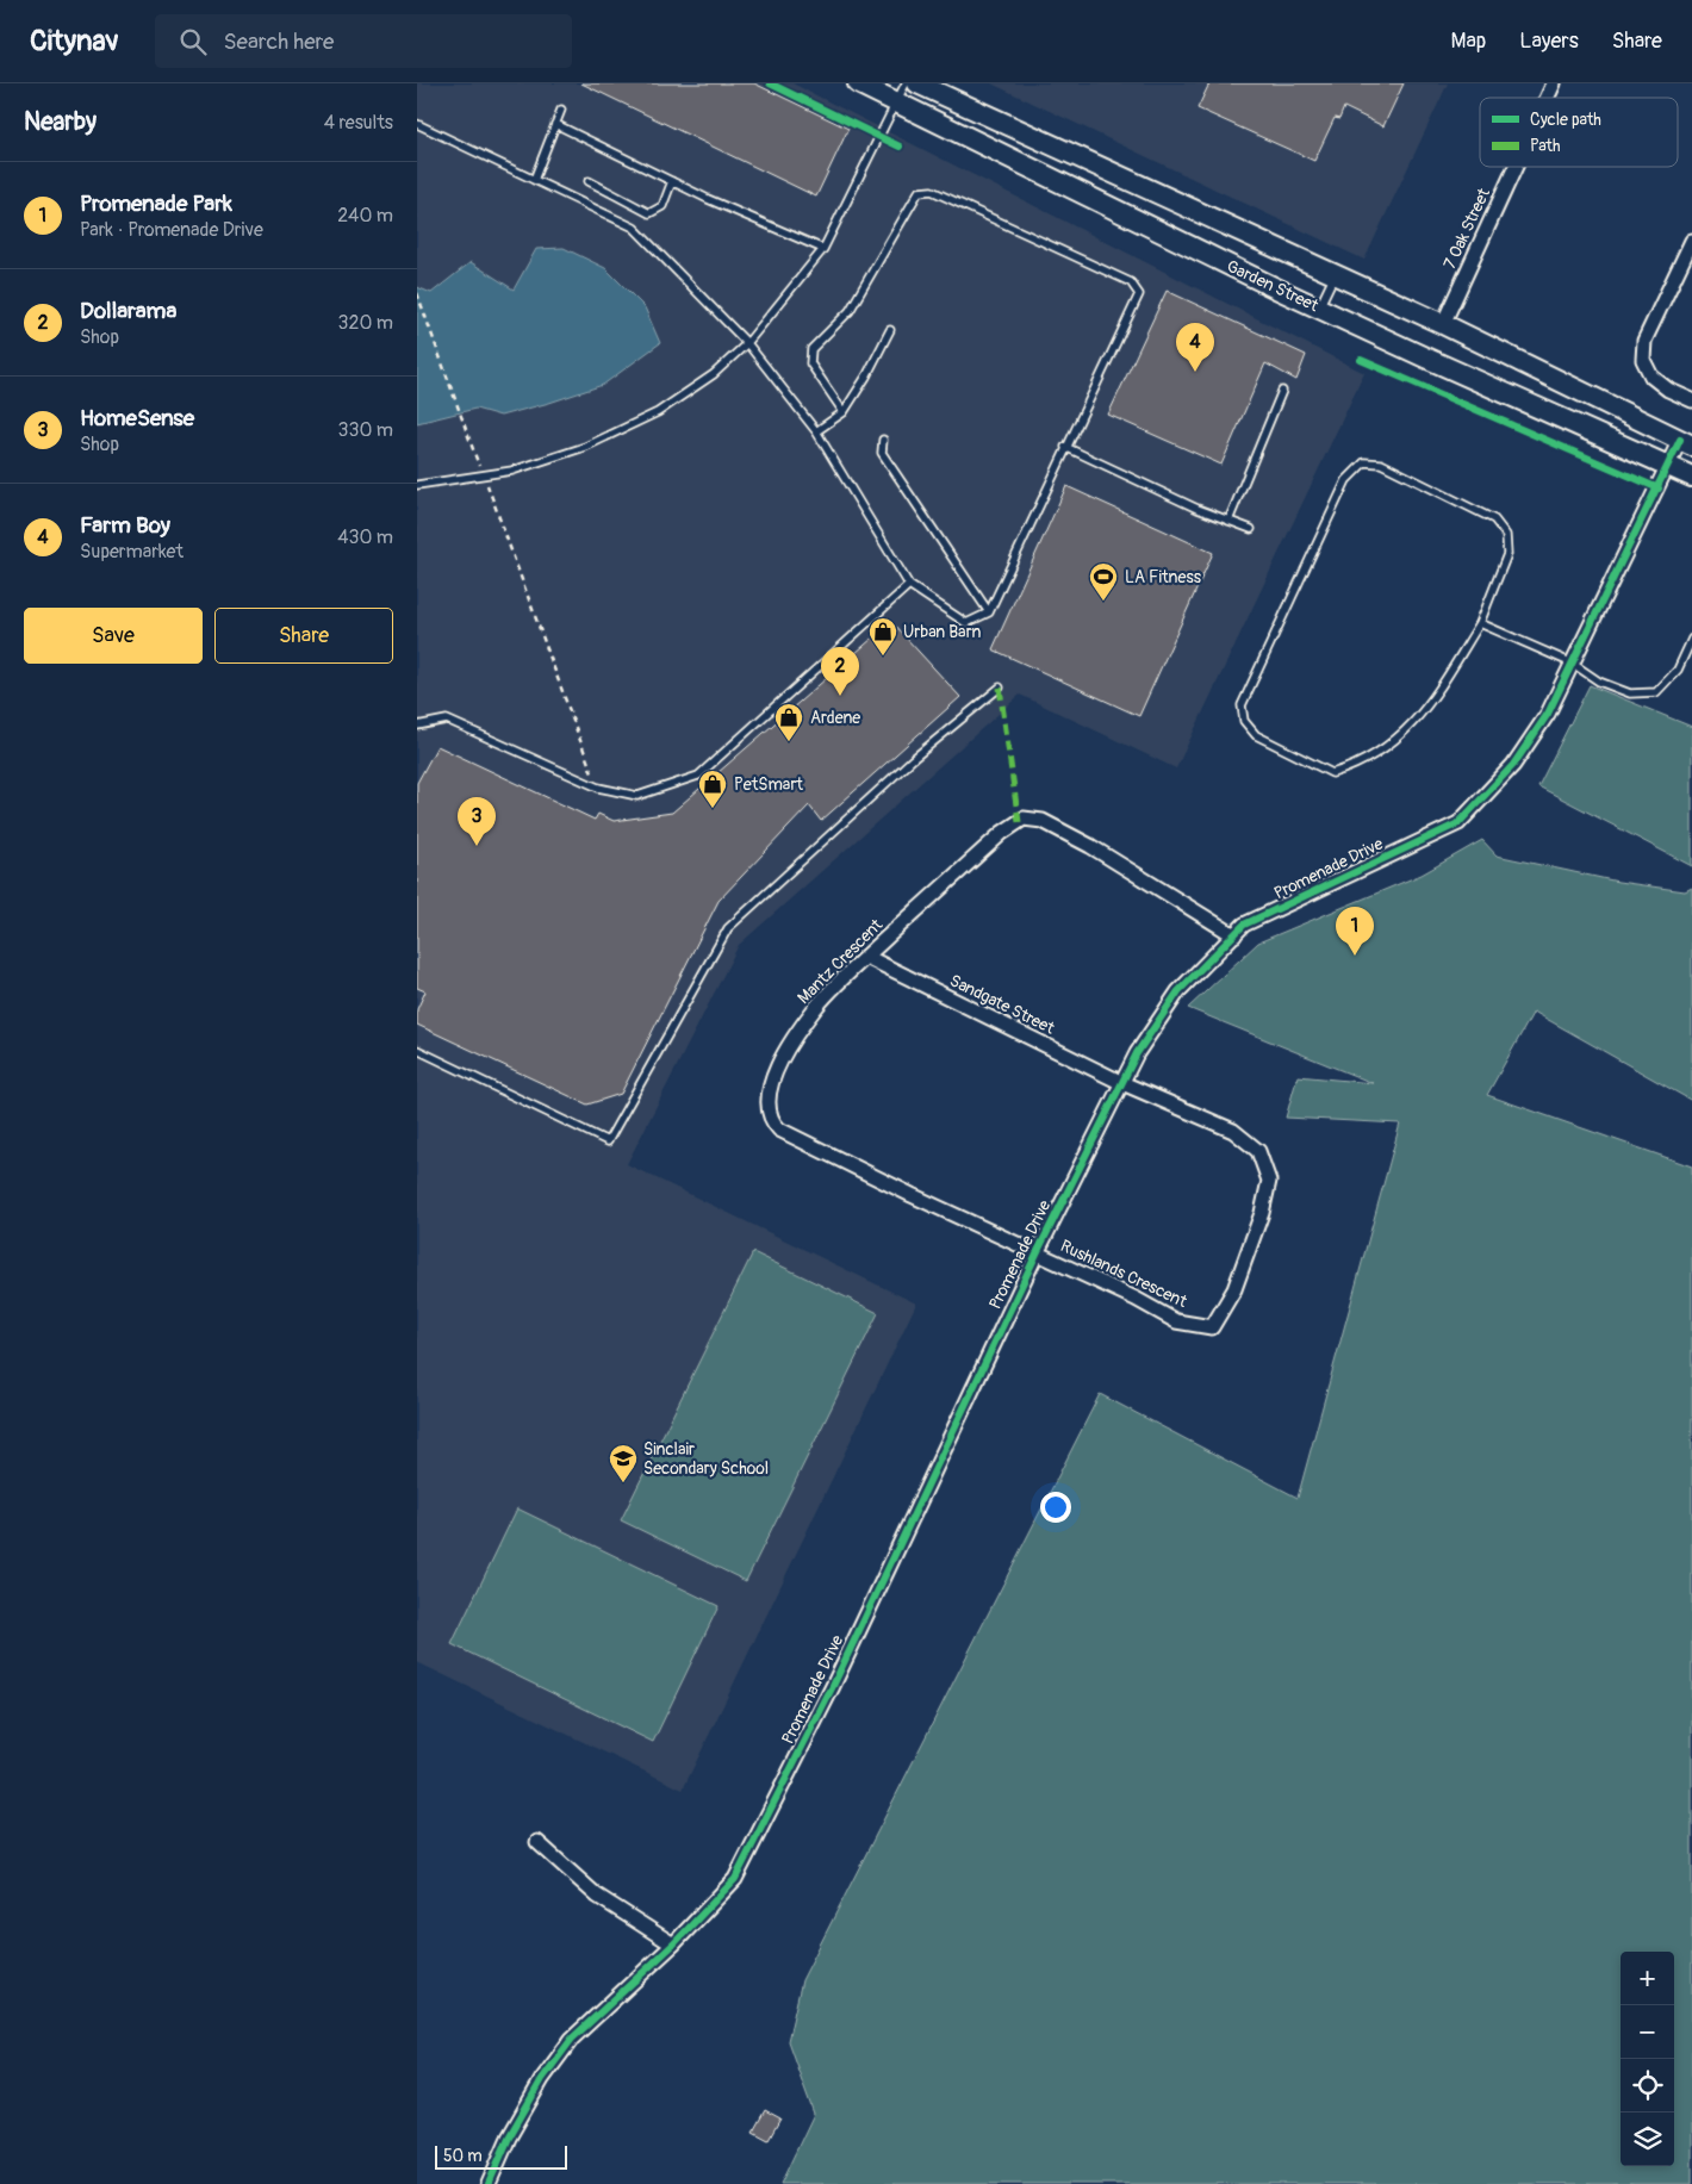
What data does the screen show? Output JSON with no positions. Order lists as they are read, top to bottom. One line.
{"streets":{"street":["7 Oak Street","Garden Street","Promenade Drive","Mantz Crescent","Sandgate Street","Rushlands Crescent"]},"crossings":[["Garden Street","Promenade Drive"],["Promenade Drive","Mantz Crescent"],["Promenade Drive","Sandgate Street"],["Promenade Drive","Rushlands Crescent"],["Mantz Crescent","Sandgate Street"],["Mantz Crescent","Rushlands Crescent"],["Sandgate Street","Rushlands Crescent"]],"places":{"sports":["LA Fitness"],"shop":["Urban Barn","Ardene","PetSmart"],"school or university":["Sinclair Secondary School"]},"legend":["Cycle path","Path"],"scale_bar":"50 m","page":{"header":"Citynav","search":"Search here","nav":["Map","Layers","Share"],"heading":["Nearby","4 results"],"list":[{"mark":"1","name":"Promenade Park","note":"Park · Promenade Drive","value":"240 m"},{"mark":"2","name":"Dollarama","note":"Shop","value":"320 m"},{"mark":"3","name":"HomeSense","note":"Shop","value":"330 m"},{"mark":"4","name":"Farm Boy","note":"Supermarket","value":"430 m"}],"pins":["4","2","3","1"],"buttons":["Save","Share"],"map_buttons":["+","−"],"scale":"50 m"}}
